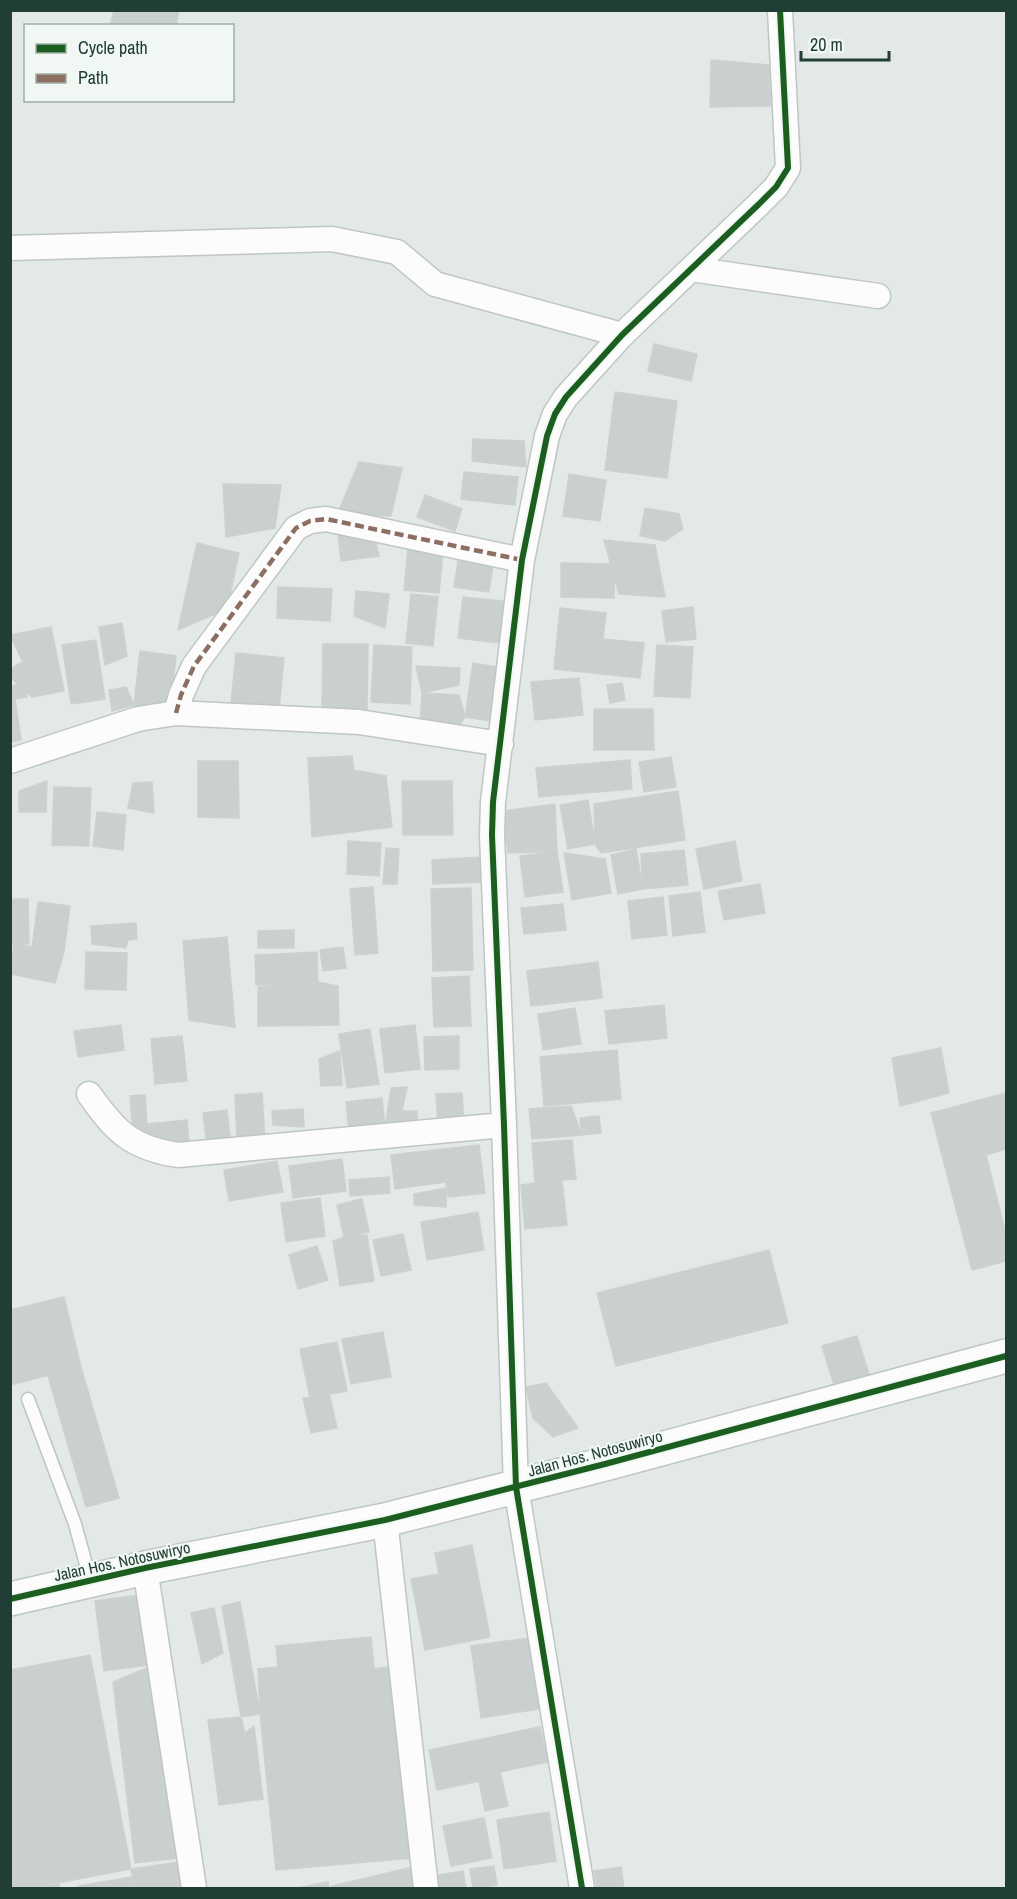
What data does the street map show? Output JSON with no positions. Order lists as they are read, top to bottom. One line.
{"streets":{"street":["Jalan Hos. Notosuwiryo"]},"legend":["Cycle path","Path"],"scale_bar":"20 m"}
